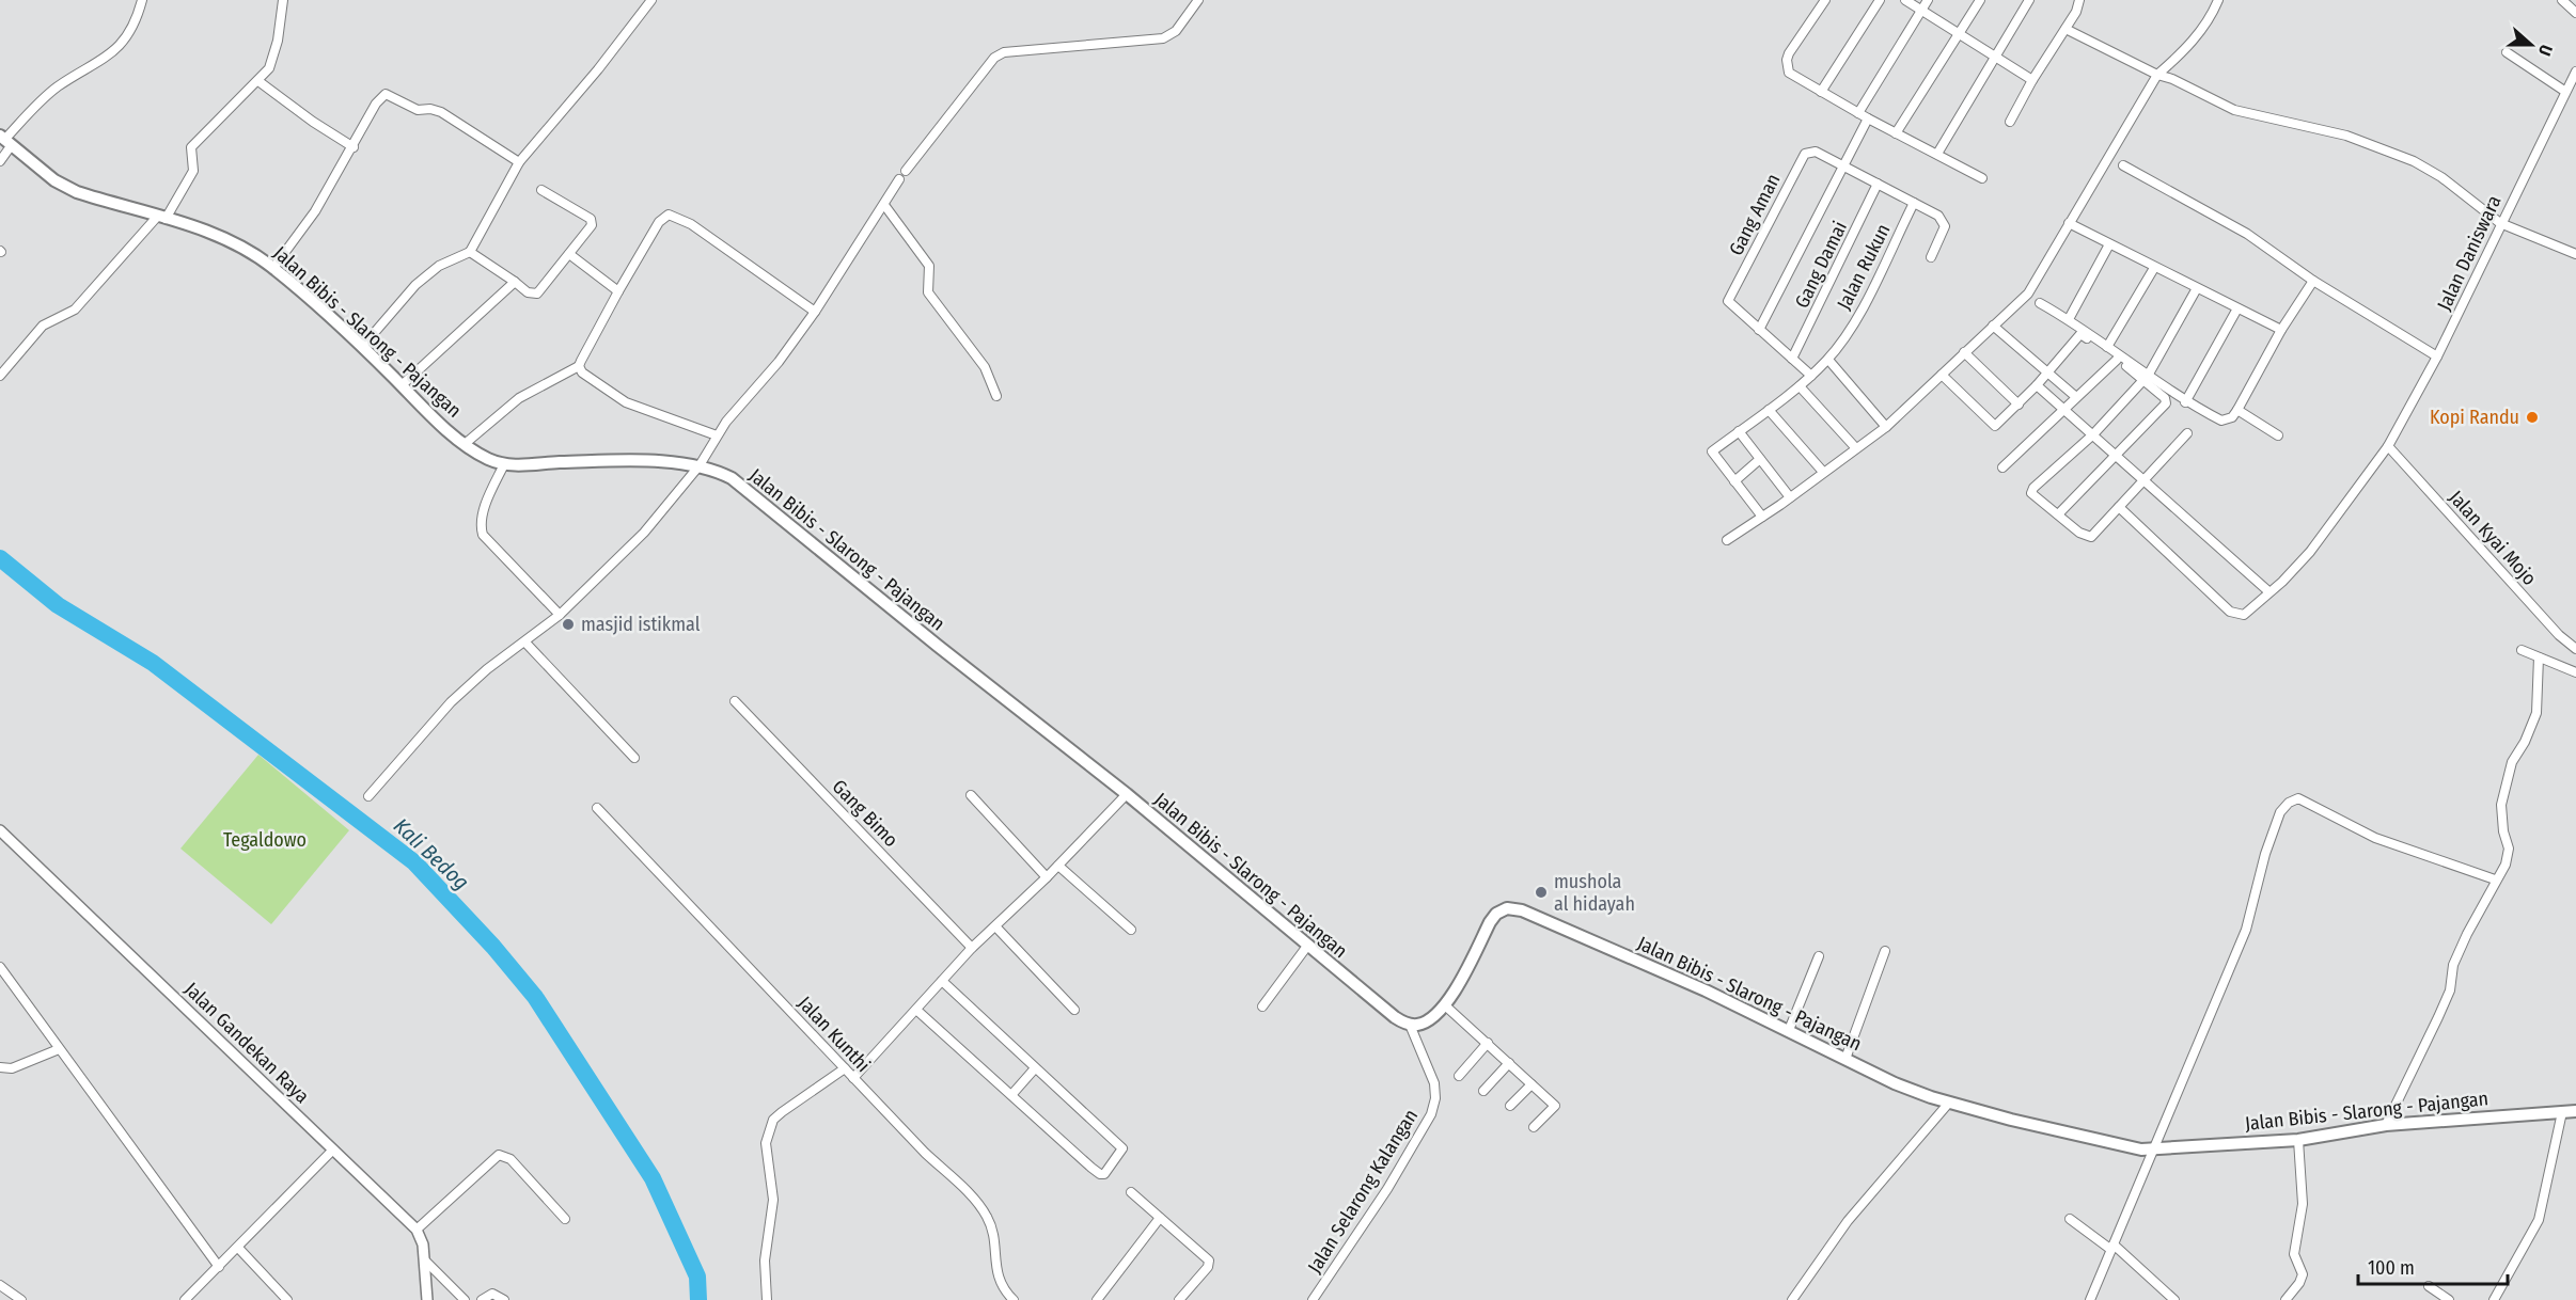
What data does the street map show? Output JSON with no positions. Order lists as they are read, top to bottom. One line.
{"streets":{"main road":["Jalan Bibis - Slarong - Pajangan"],"street":["Gang Aman","Jalan Daniswara","Gang Damai","Jalan Rukun","Jalan Kyai Mojo","Gang Bimo","Jalan Kunthi","Jalan Gandekan Raya","Jalan Selarong Kalangan"]},"crossings":[["Jalan Daniswara","Jalan Kyai Mojo"],["Jalan Bibis - Slarong - Pajangan","Jalan Selarong Kalangan"]],"water":["Kali Bedog"],"parks":["Tegaldowo"],"places":["Kopi Randu","masjid istikmal","mushola al hidayah"],"scale_bar":"100 m","north":"right"}
